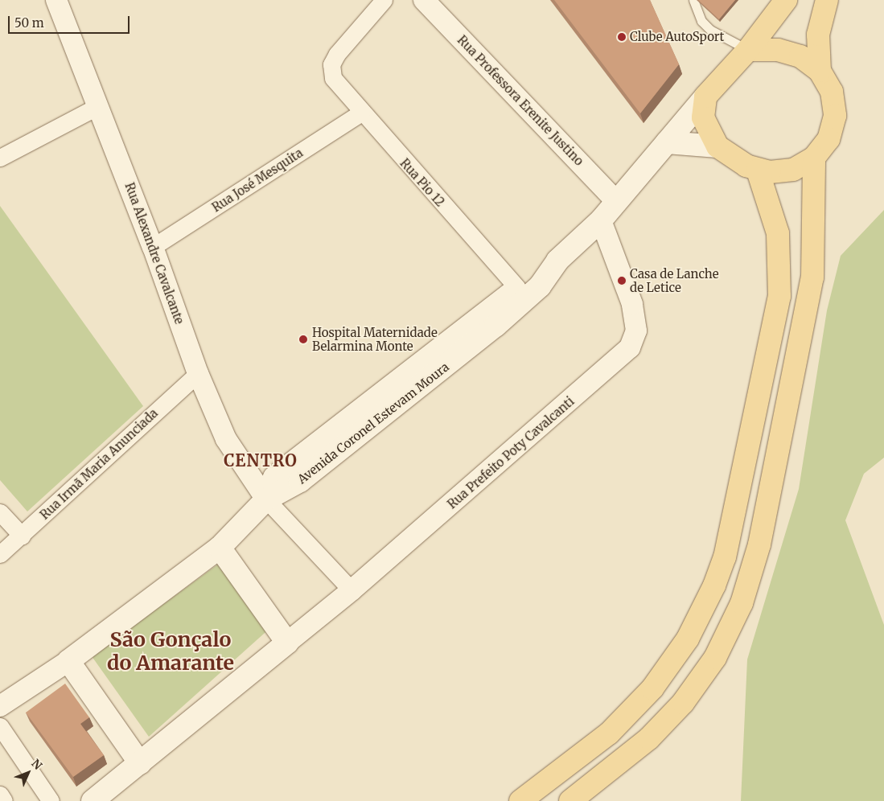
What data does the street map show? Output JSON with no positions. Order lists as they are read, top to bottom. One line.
{"streets":{"main road":["Avenida Coronel Estevam Moura"],"street":["Rua Professora Erenite Justino","Rua José Mesquita","Rua Pio 12","Rua Alexandre Cavalcante","Rua Prefeito Poty Cavalcanti","Rua Irmã Maria Anunciada"]},"crossings":[["Rua Professora Erenite Justino","Avenida Coronel Estevam Moura"],["Rua José Mesquita","Rua Pio 12"],["Rua José Mesquita","Rua Alexandre Cavalcante"],["Rua Pio 12","Avenida Coronel Estevam Moura"],["Rua Alexandre Cavalcante","Avenida Coronel Estevam Moura"],["Rua Alexandre Cavalcante","Rua Irmã Maria Anunciada"],["Avenida Coronel Estevam Moura","Rua Prefeito Poty Cavalcanti"]],"districts":["CENTRO","São Gonçalo do Amarante"],"places":["Clube AutoSport","Casa de Lanche de Letice","Hospital Maternidade Belarmina Monte"],"scale_bar":"50 m","north":"top right"}
